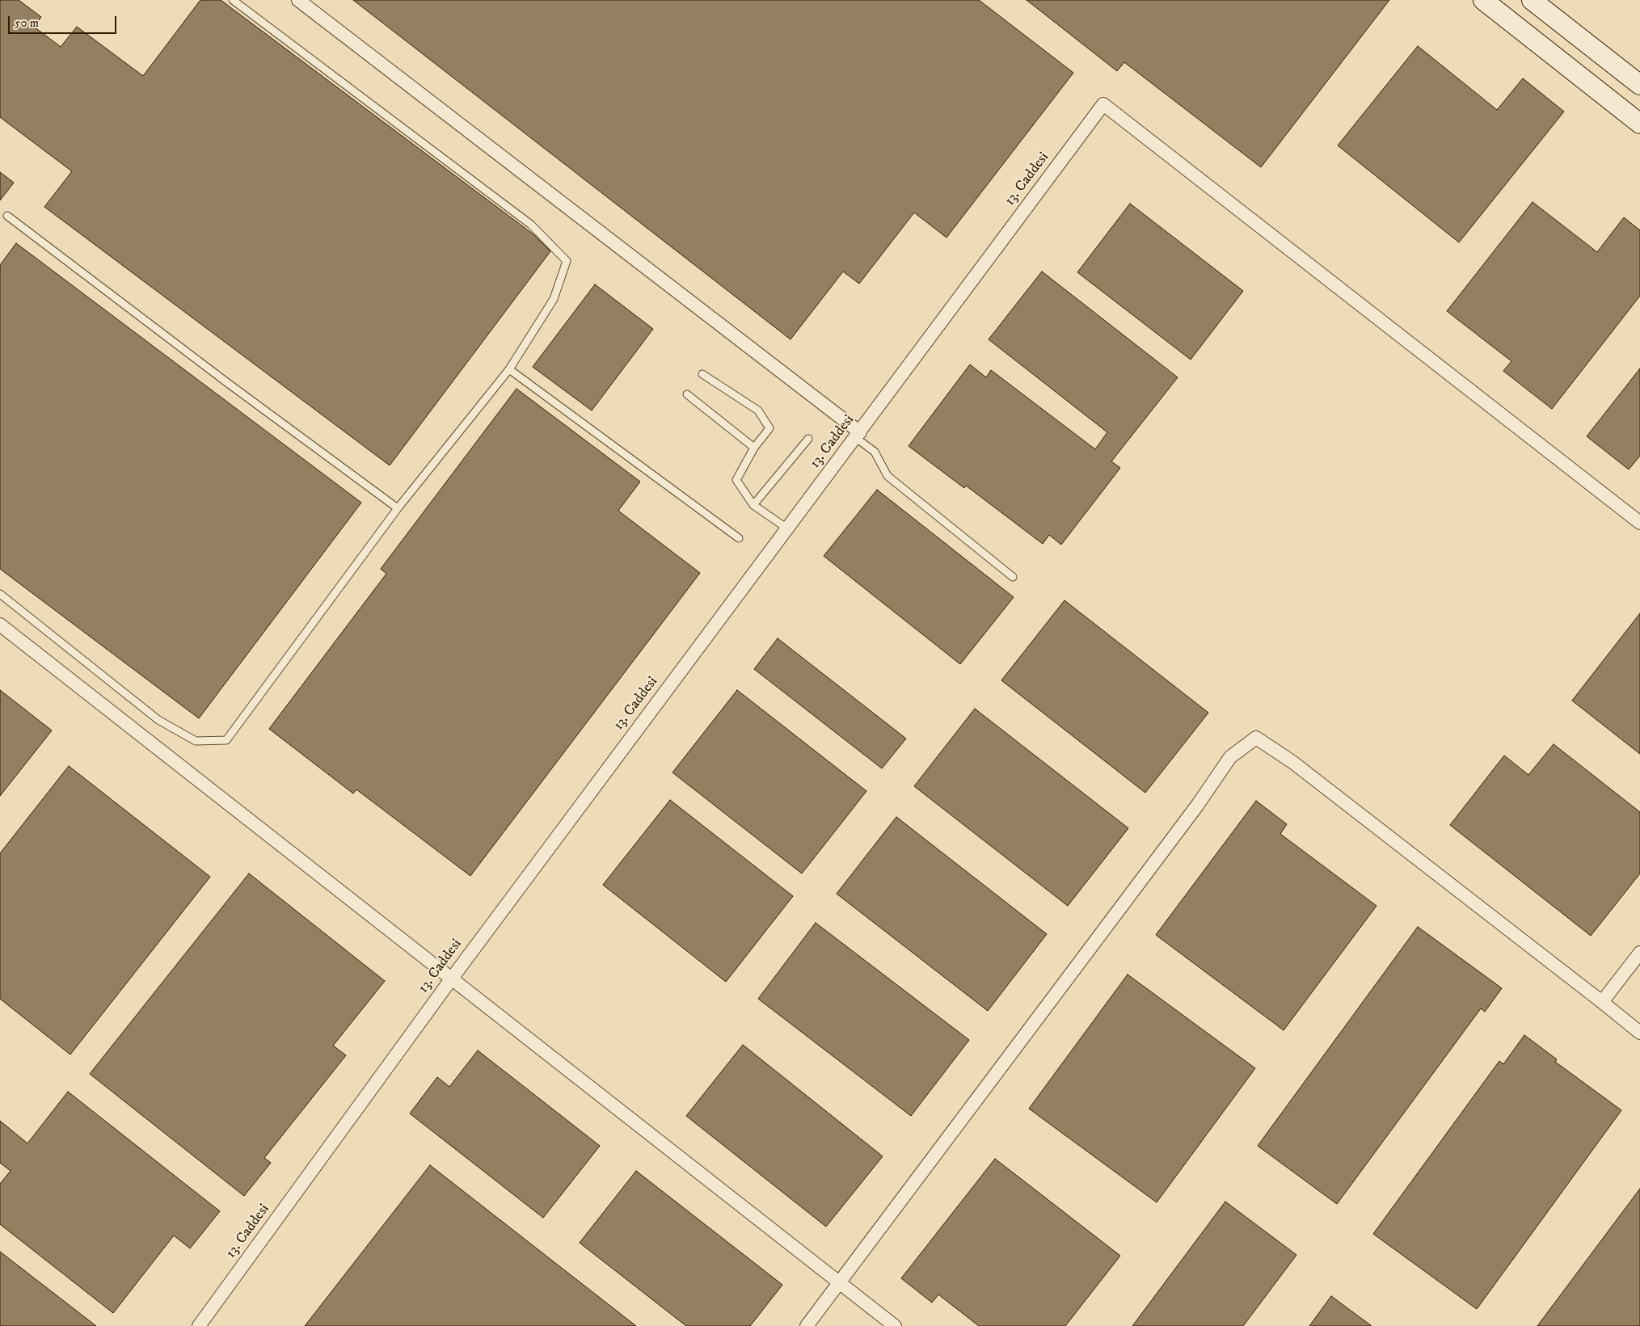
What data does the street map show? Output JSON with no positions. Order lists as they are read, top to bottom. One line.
{"streets":{"street":["13. Caddesi"]},"scale_bar":"50 m"}
